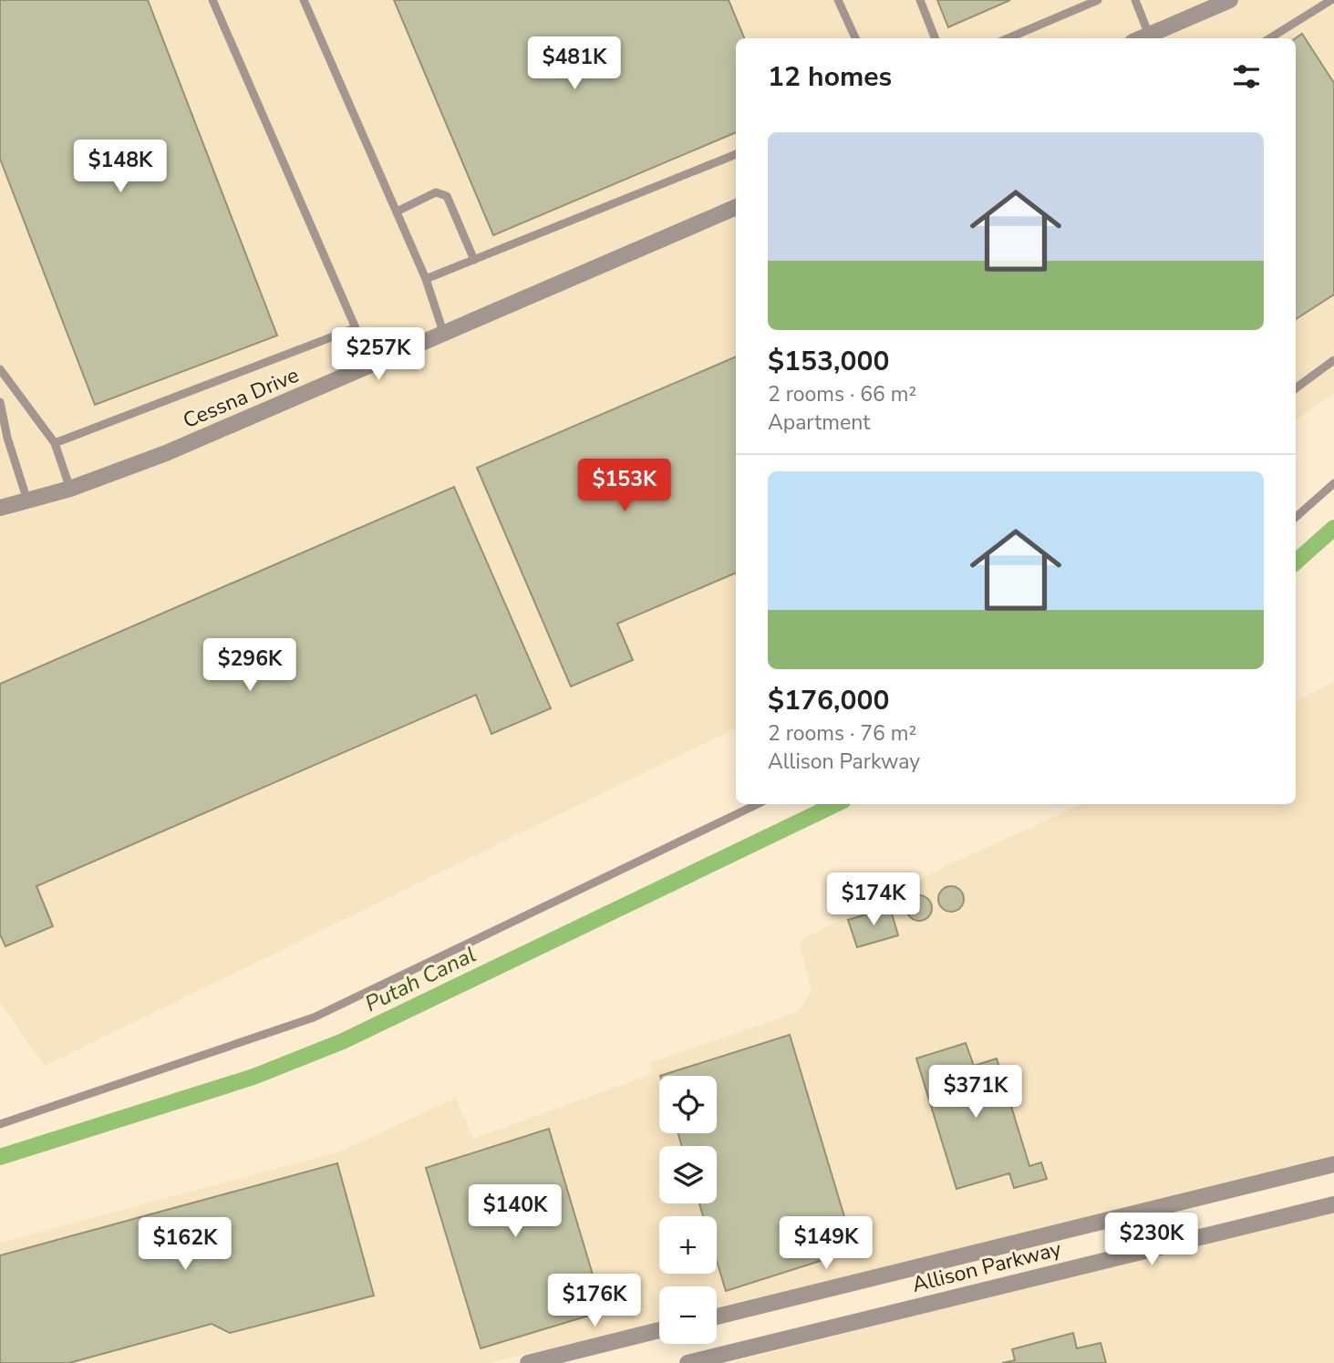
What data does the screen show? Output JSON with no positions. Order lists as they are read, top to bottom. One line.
{"streets":{"street":["Cessna Drive","Allison Parkway"]},"water":["Putah Canal"],"page":{"price":["$481K","$148K","$257K","$153K","$296K","$174K","$371K","$140K","$230K","$149K","$162K","$176K"],"heading":"12 homes","list":[{"name":"$153,000","note":"2 rooms · 66 m² · Apartment"},{"name":"$176,000","note":"2 rooms · 76 m² · Allison Parkway"}],"map_buttons":["+","−"]}}
